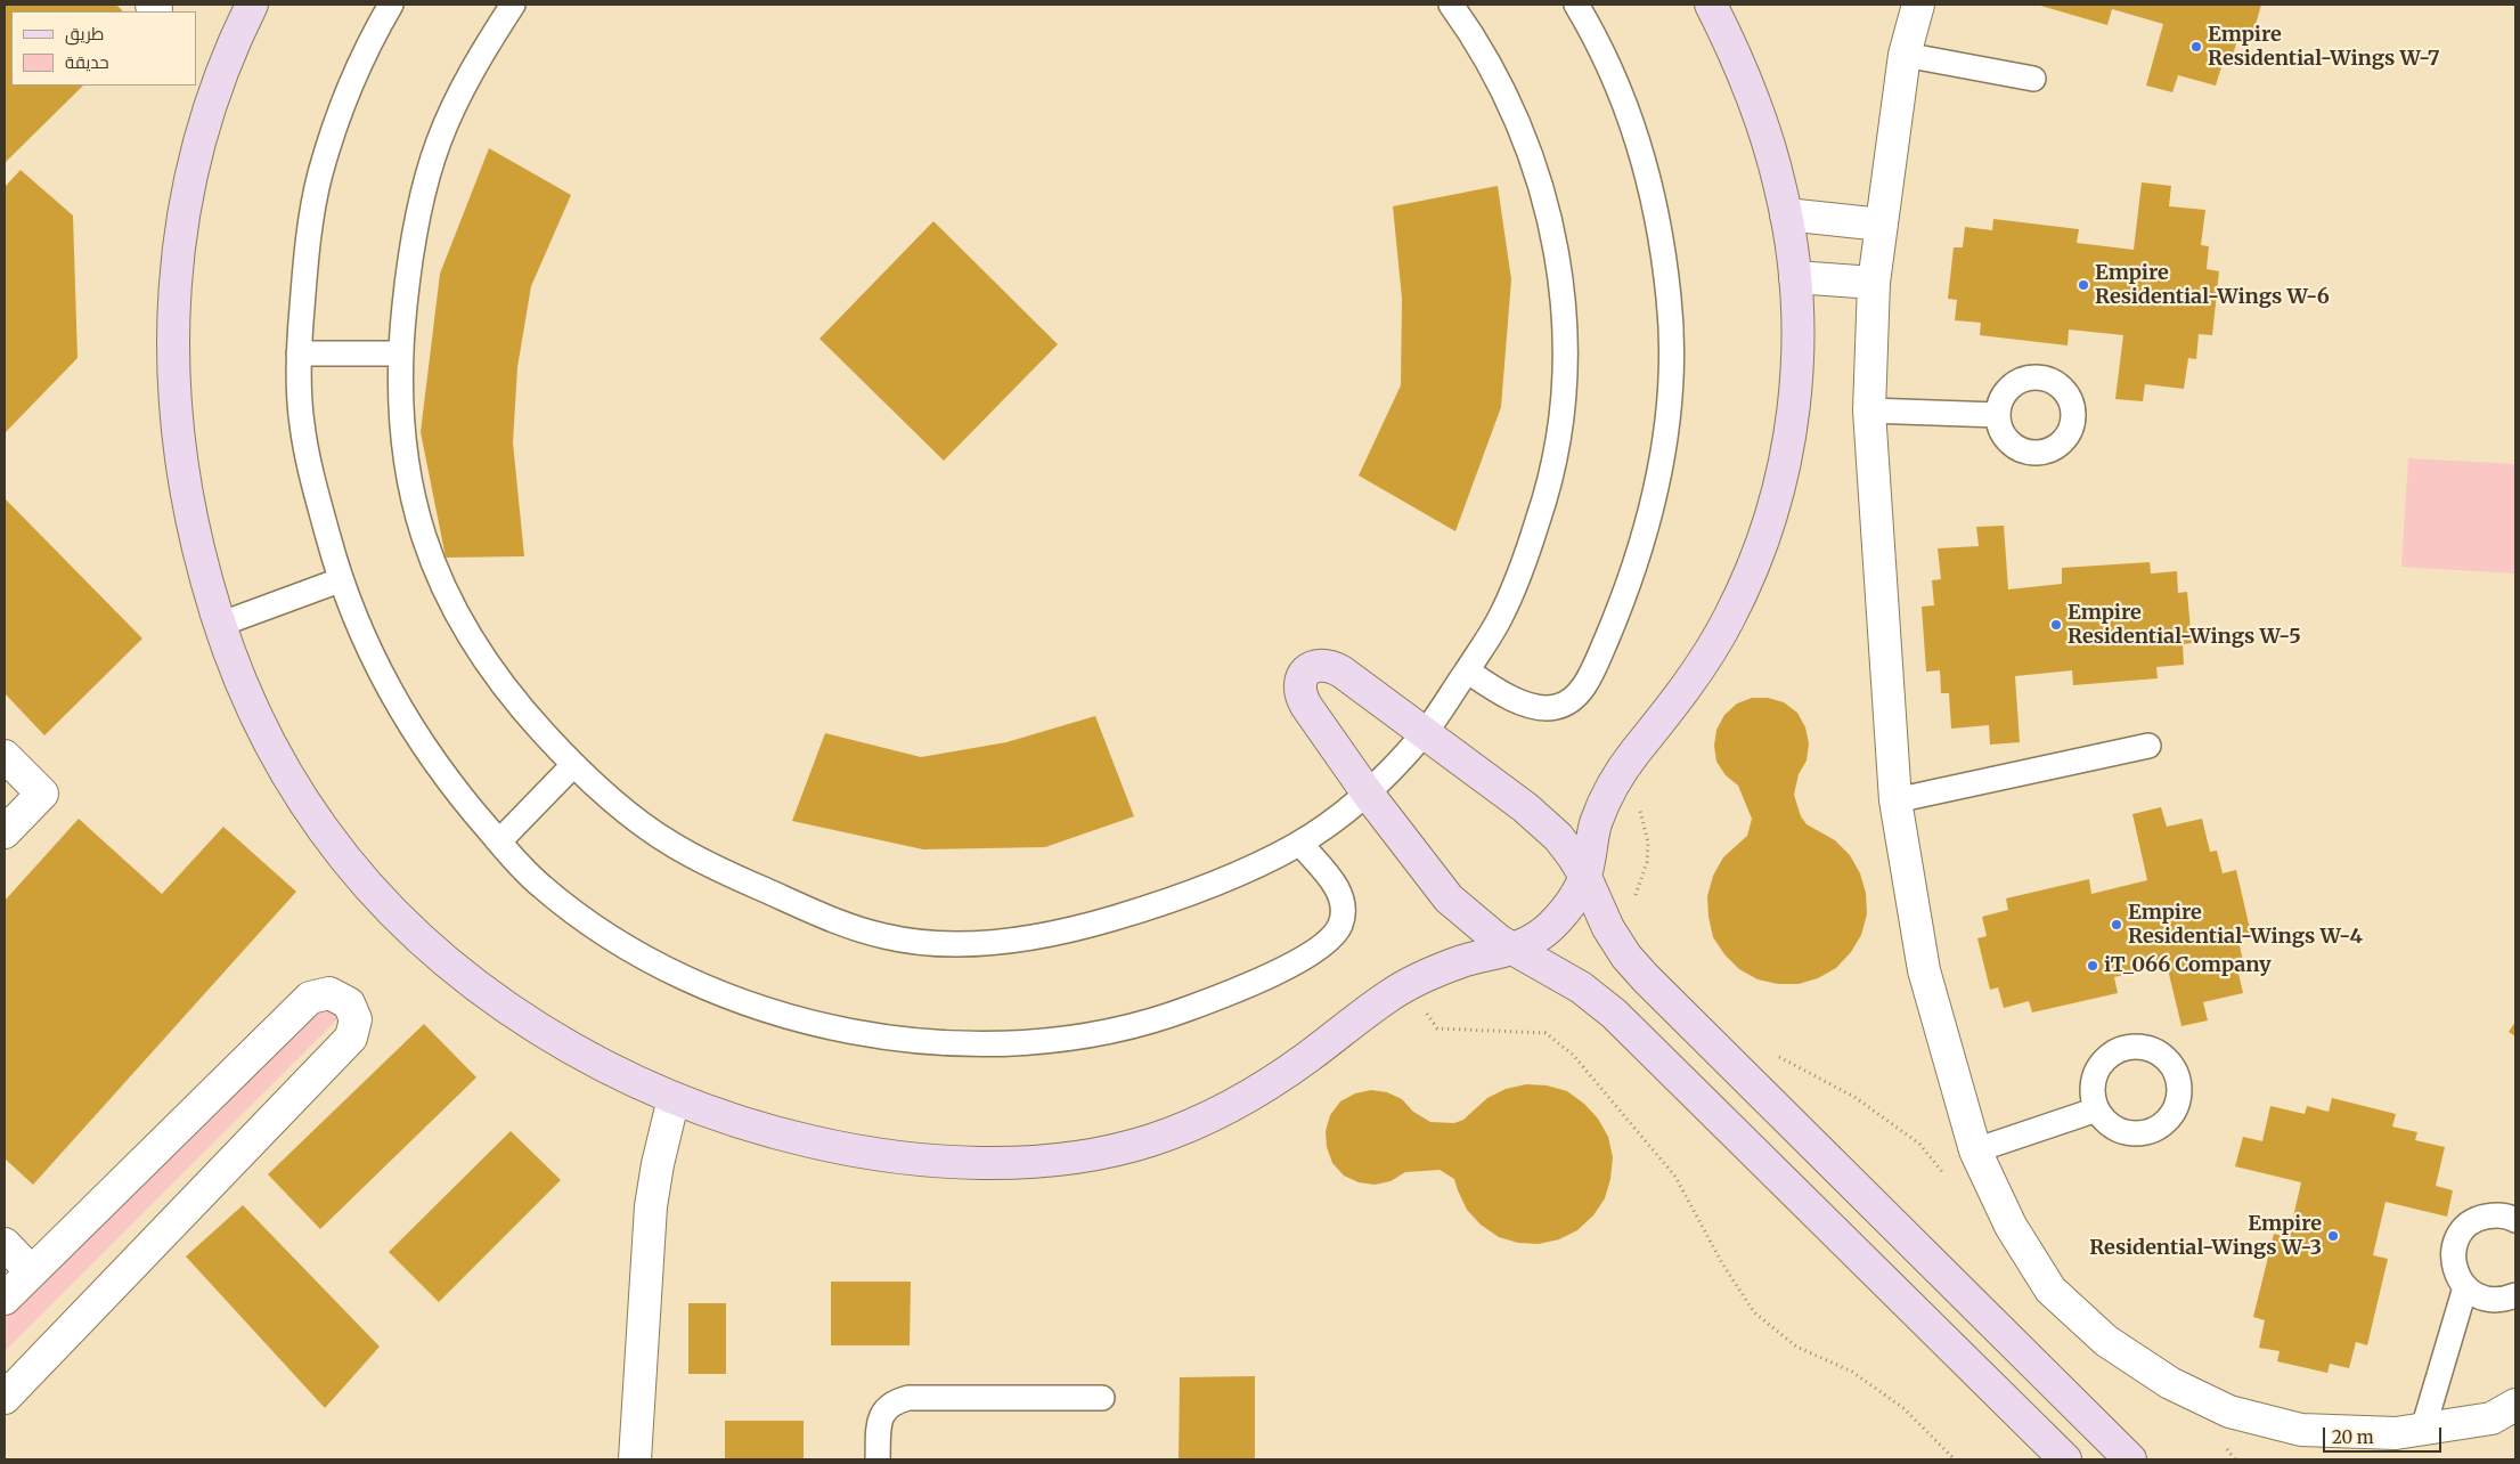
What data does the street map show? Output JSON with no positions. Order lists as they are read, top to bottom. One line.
{"places":["Empire Residential-Wings W-7","Empire Residential-Wings W-6","Empire Residential-Wings W-5","Empire Residential-Wings W-4","iT_066 Company","Empire Residential-Wings W-3"],"legend":["طريق","حديقة"],"scale_bar":"20 m"}
